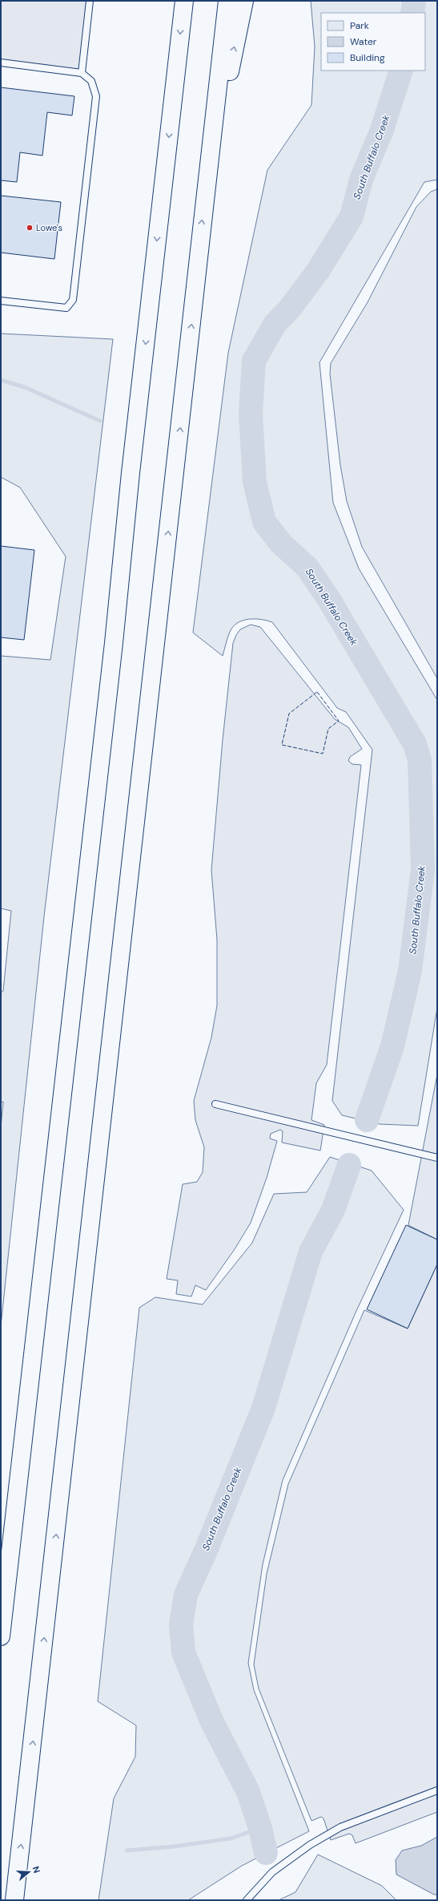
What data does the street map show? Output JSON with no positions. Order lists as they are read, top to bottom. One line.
{"water":["South Buffalo Creek"],"places":["Lowe's"],"legend":["Park","Water","Building"],"north":"right"}
